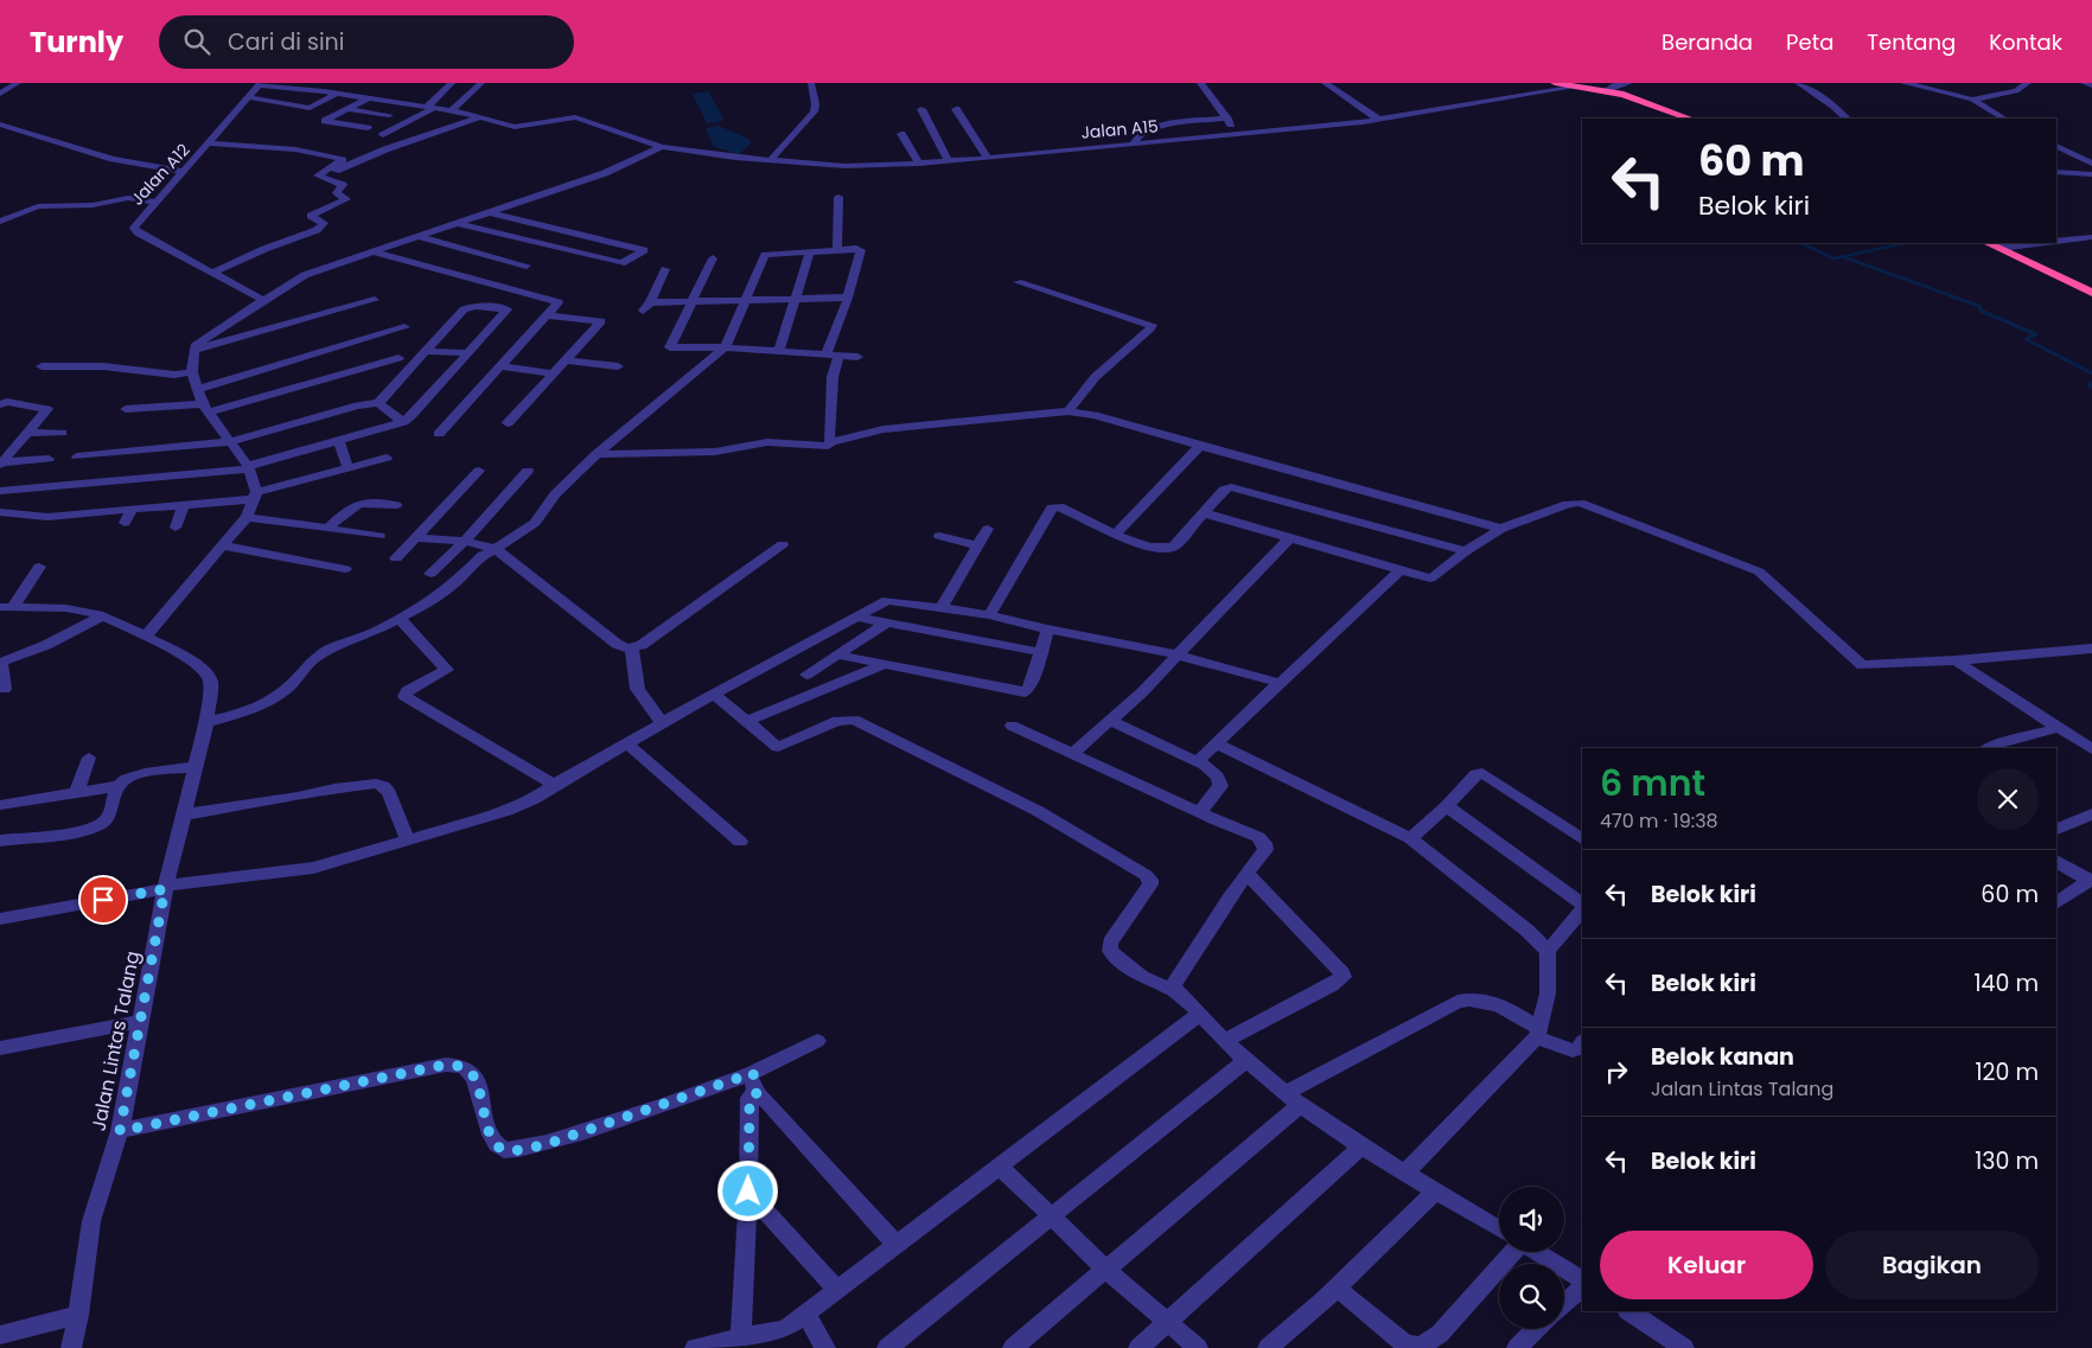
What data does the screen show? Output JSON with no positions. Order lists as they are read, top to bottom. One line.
{"streets":{"street":["Jalan A15","Jalan A12","Jalan Lintas Talang"]},"crossings":[["Jalan A15","Jalan A12"]],"page":{"header":"Turnly","search":"Cari di sini","nav":["Beranda","Peta","Tentang","Kontak"],"turn":["60 m","Belok kiri"],"heading":["6 mnt","470 m · 19:38"],"list":[{"name":"Belok kiri","value":"60 m"},{"name":"Belok kiri","value":"140 m"},{"name":"Belok kanan","note":"Jalan Lintas Talang","value":"120 m"},{"name":"Belok kiri","value":"130 m"}],"buttons":["Keluar","Bagikan"]}}
